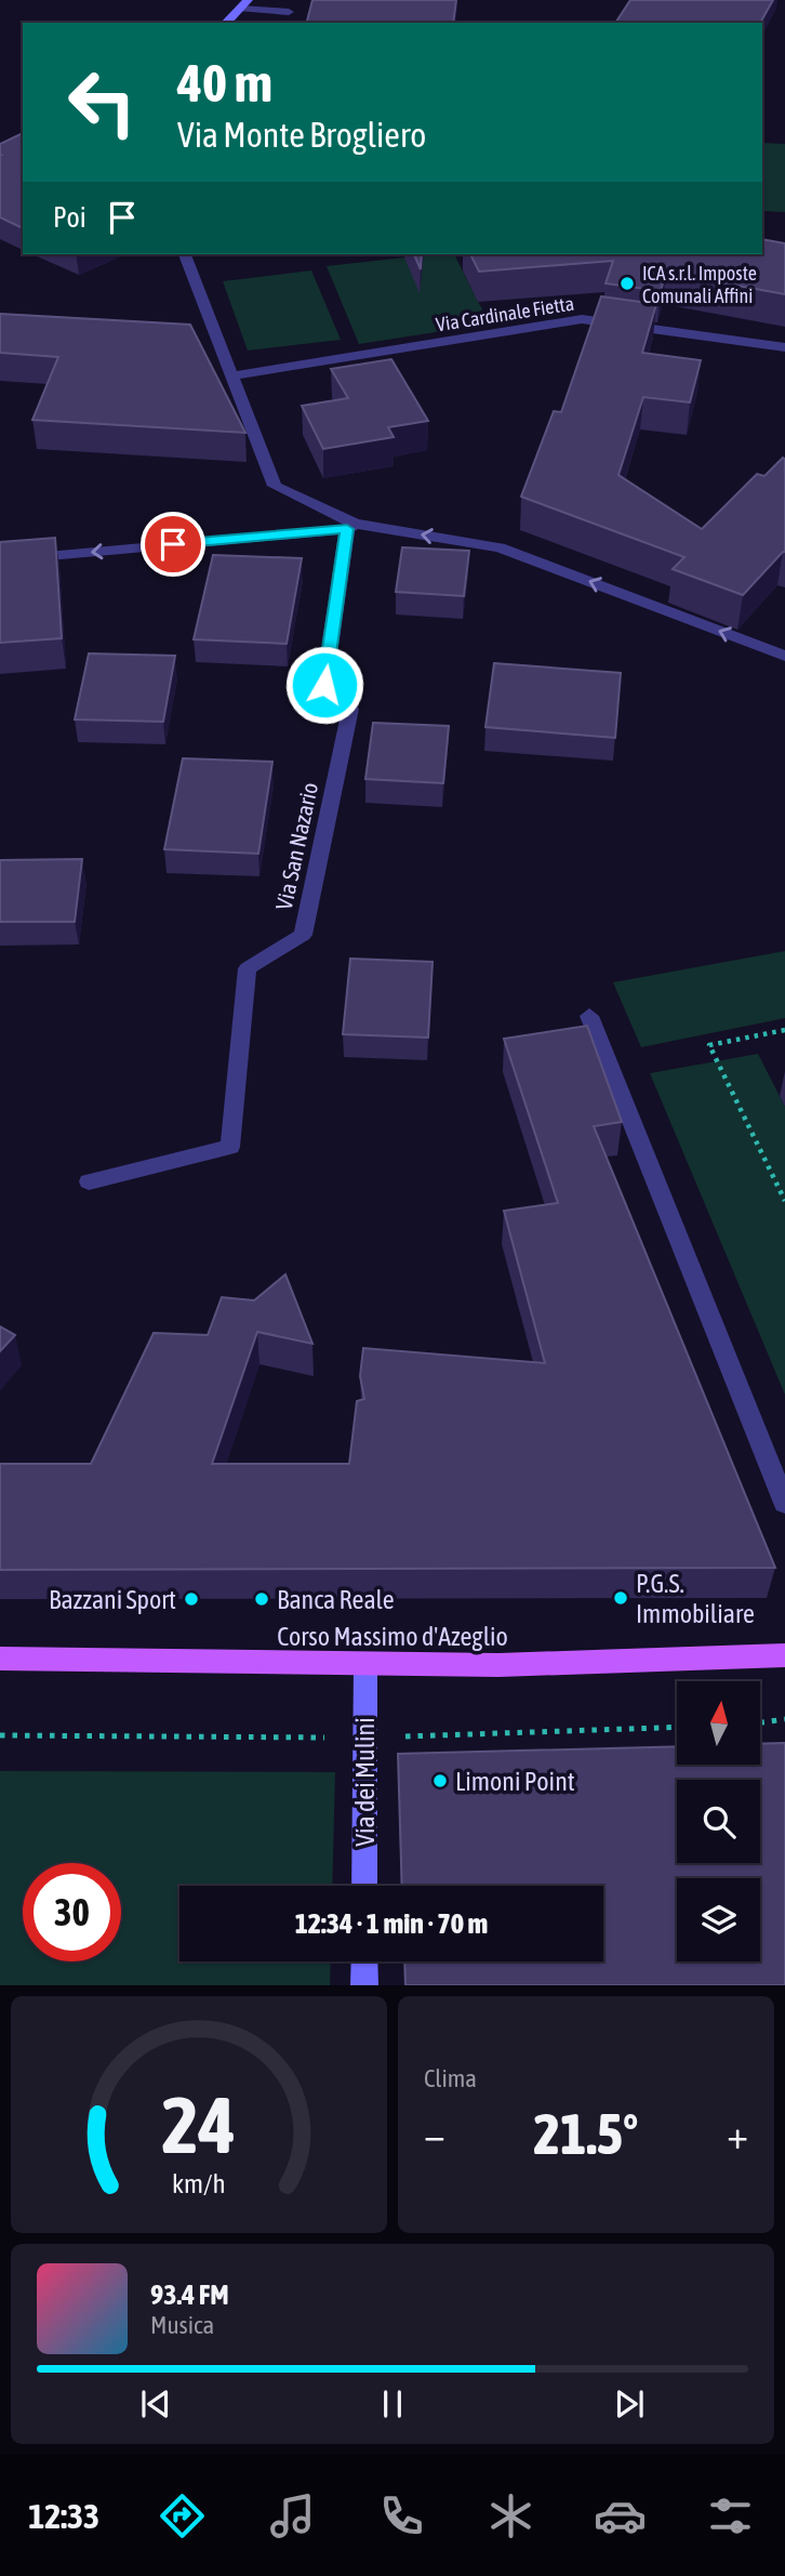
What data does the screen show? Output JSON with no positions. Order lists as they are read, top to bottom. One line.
{"streets":{"main road":["Corso Massimo d'Azeglio"],"street":["Via Cardinale Fietta","Via San Nazario","Via dei Mulini"]},"crossings":[["Corso Massimo d'Azeglio","Via dei Mulini"]],"places":["ICA s.r.l. Imposte Comunali Affini","P.G.S. Immobiliare","Bazzani Sport","Banca Reale","Limoni Point"],"north":"top","page":{"turn":["40 m","Via Monte Brogliero"],"then":"Poi","limit":"30","trip":"12:34 · 1 min · 70 m","tile":"Clima","heat":["−","21.5°","+"],"song":["93.4 FM","Musica"],"tabs":"12:33","gauge":["24","km/h"]}}
